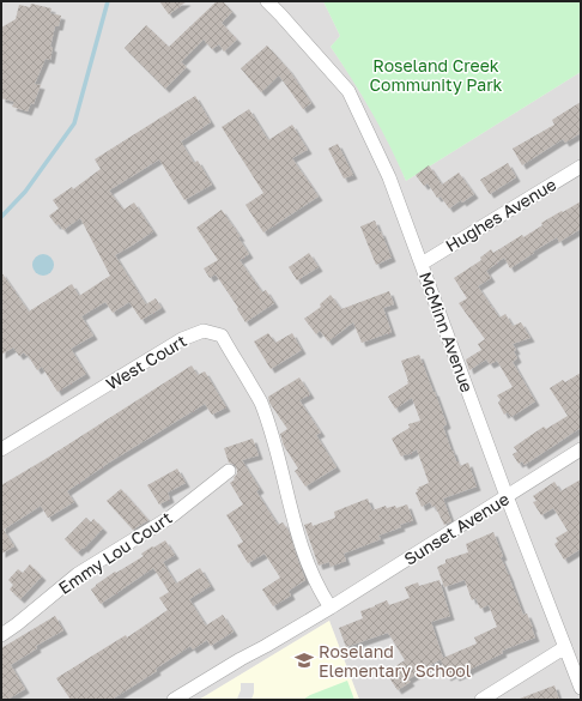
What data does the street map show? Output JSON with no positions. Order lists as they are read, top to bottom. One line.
{"streets":{"street":["Hughes Avenue","McMinn Avenue","West Court","Sunset Avenue","Emmy Lou Court"]},"crossings":[["Hughes Avenue","McMinn Avenue"],["McMinn Avenue","Sunset Avenue"],["West Court","Sunset Avenue"]],"parks":["Roseland Creek Community Park"],"places":{"school or university":["Roseland Elementary School"]}}
